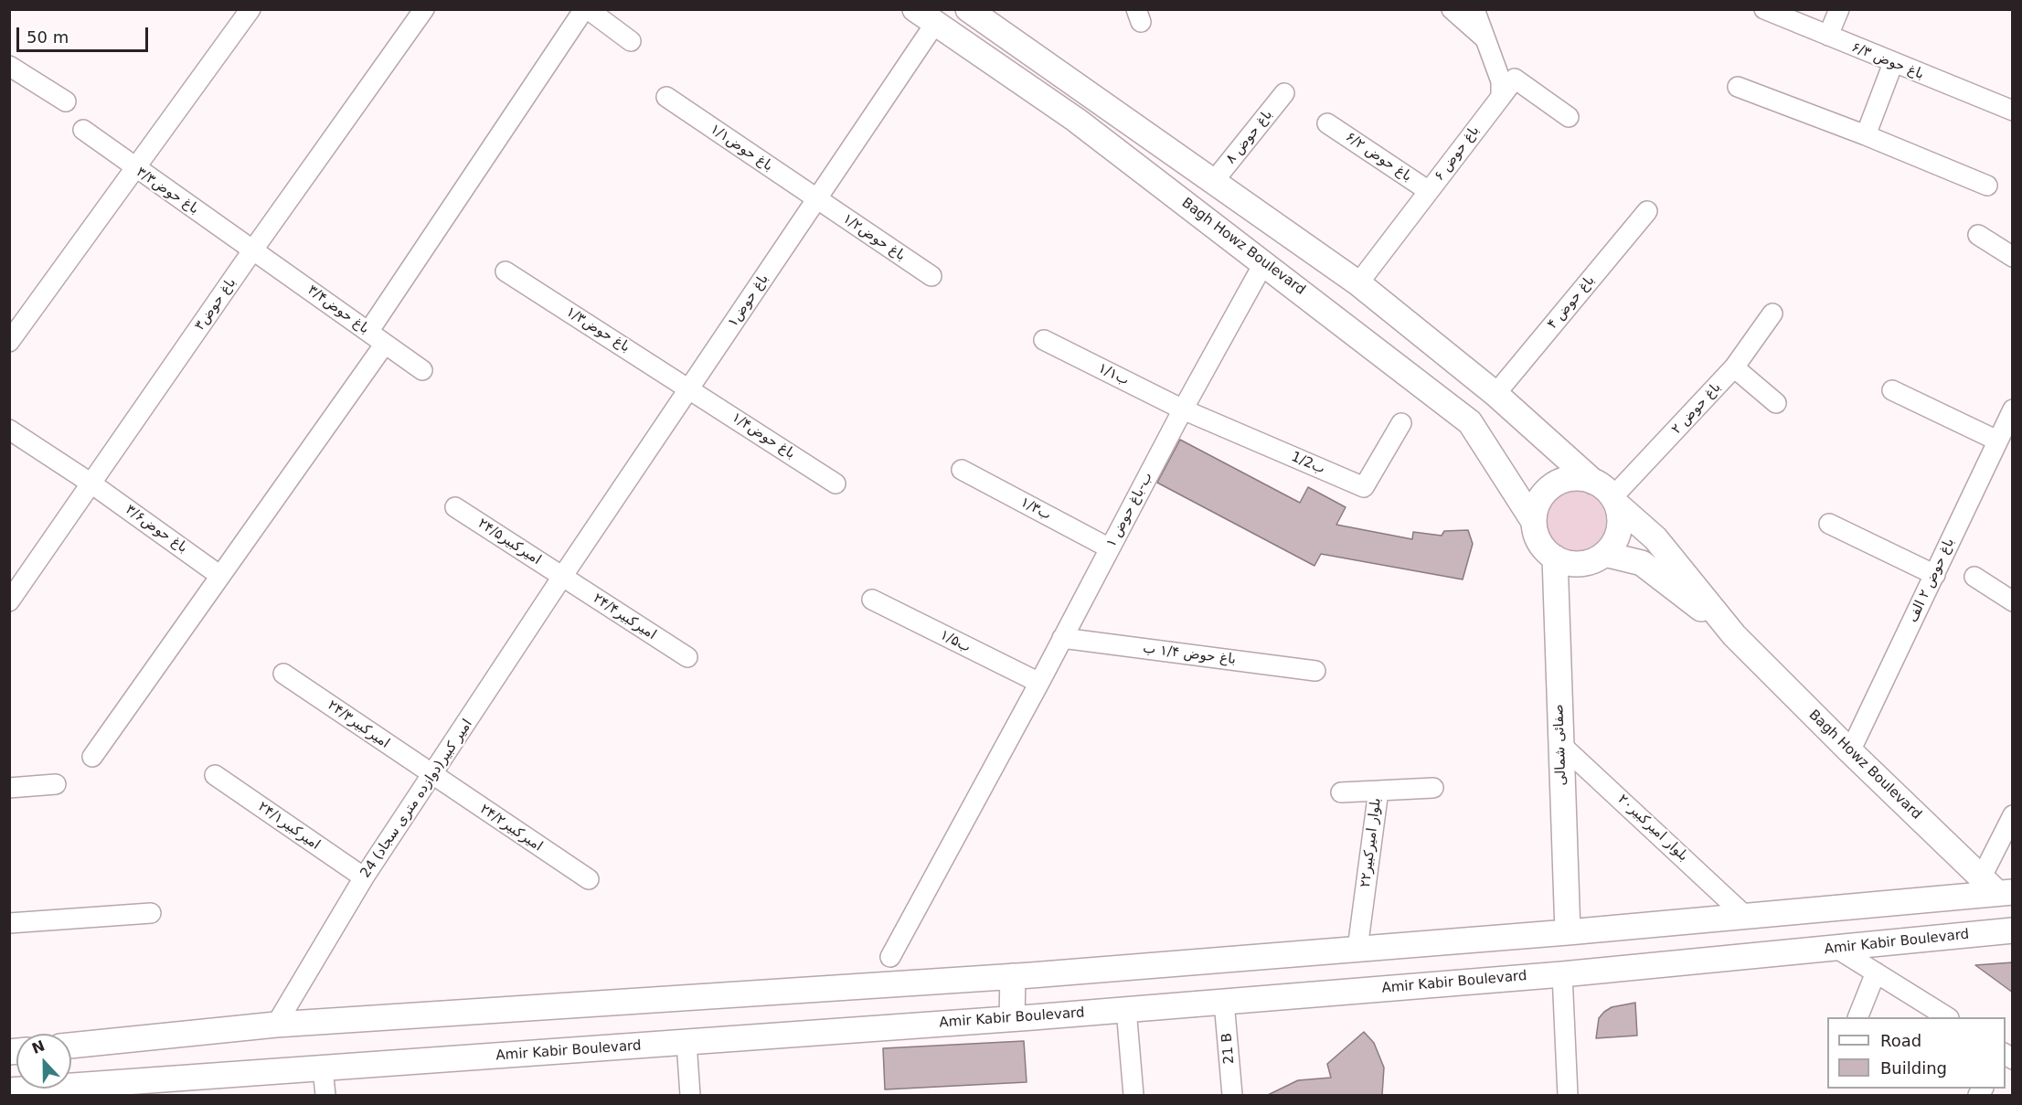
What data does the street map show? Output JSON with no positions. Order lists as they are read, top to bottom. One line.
{"streets":{"main road":["Bagh Howz Boulevard","صفائی شمالی","Amir Kabir Boulevard"],"street":["۶/۳ باغ حوض","۸ باغ حوض","باغ حوض۱/۱","۶ باغ حوض","۶/۲ باغ حوض","باغ حوض۳/۳","باغ حوض۱/۲","باغ حوض۱","۴ باغ حوض","باغ حوض۳","باغ حوض۳/۴","باغ حوض۱/۳","ب۱/۱","۲ باغ حوض","باغ حوض۱/۴","1/2ب","ب۱/۳","۱ ب-باغ حوض","باغ حوض۳/۶","امیرکبیر۲۴/۵","باغ حوض ۲ الف","امیرکبیر۲۴/۴","ب۱/۵","باغ حوض ۱/۴ ب","امیرکبیر۲۴/۳","24 امیر کبیر(دوازده متری سجاد)","امیرکبیر۲۴/۱","امیرکبیر۲۴/۲","بلوار امیرکبیر۲۰","بلوار امیرکبیر۲۲","21 B"]},"crossings":[["باغ حوض۱/۱","باغ حوض۱/۲"],["باغ حوض۱/۱","باغ حوض۱"],["۶ باغ حوض","۶/۲ باغ حوض"],["باغ حوض۳/۳","باغ حوض۳"],["باغ حوض۳/۳","باغ حوض۳/۴"],["باغ حوض۱/۲","باغ حوض۱"],["Bagh Howz Boulevard","باغ حوض۱"],["Bagh Howz Boulevard","۲ باغ حوض"],["Bagh Howz Boulevard","۱ ب-باغ حوض"],["Bagh Howz Boulevard","باغ حوض ۲ الف"],["Bagh Howz Boulevard","صفائی شمالی"],["باغ حوض۱","باغ حوض۱/۳"],["باغ حوض۱","باغ حوض۱/۴"],["باغ حوض۱","امیرکبیر۲۴/۵"],["باغ حوض۱","امیرکبیر۲۴/۴"],["باغ حوض۱","24 امیر کبیر(دوازده متری سجاد)"],["باغ حوض۳","باغ حوض۳/۴"],["باغ حوض۳","باغ حوض۳/۶"],["باغ حوض۱/۳","باغ حوض۱/۴"],["ب۱/۱","1/2ب"],["ب۱/۱","۱ ب-باغ حوض"],["۲ باغ حوض","صفائی شمالی"],["1/2ب","۱ ب-باغ حوض"],["ب۱/۳","۱ ب-باغ حوض"],["۱ ب-باغ حوض","ب۱/۵"],["۱ ب-باغ حوض","باغ حوض ۱/۴ ب"],["امیرکبیر۲۴/۵","امیرکبیر۲۴/۴"],["امیرکبیر۲۴/۵","24 امیر کبیر(دوازده متری سجاد)"],["امیرکبیر۲۴/۴","24 امیر کبیر(دوازده متری سجاد)"],["امیرکبیر۲۴/۳","24 امیر کبیر(دوازده متری سجاد)"],["امیرکبیر۲۴/۳","امیرکبیر۲۴/۲"],["صفائی شمالی","بلوار امیرکبیر۲۰"],["24 امیر کبیر(دوازده متری سجاد)","امیرکبیر۲۴/۱"],["24 امیر کبیر(دوازده متری سجاد)","امیرکبیر۲۴/۲"],["Amir Kabir Boulevard","21 B"]],"legend":["Road","Building"],"scale_bar":"50 m","north":"top"}
